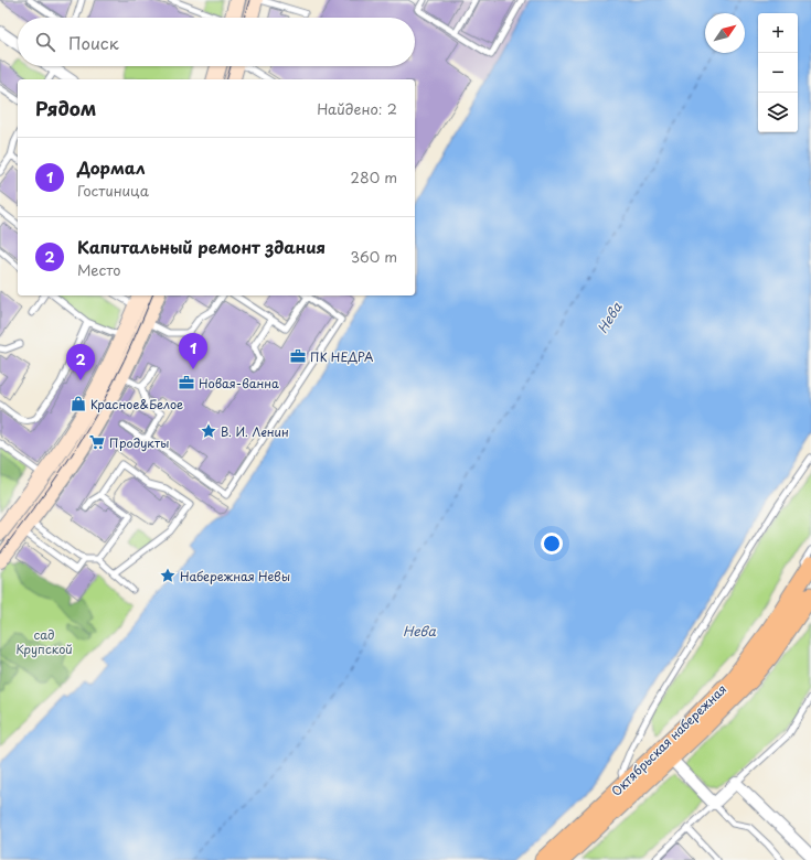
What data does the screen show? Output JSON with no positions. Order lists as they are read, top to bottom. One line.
{"streets":{"main road":["Октябрьская набережная"]},"water":["Нева"],"parks":["сад Крупской"],"places":{"office":["ПК НЕДРА","Новая-ванна"],"shop":["Красное&Белое"],"place":["В. И. Ленин","Набережная Невы"],"supermarket":["Продукты"]},"north":"top right","page":{"map_buttons":["+","−"],"search":"Поиск","heading":["Рядом","Найдено: 2"],"list":[{"mark":"1","name":"Дормал","note":"Гостиница","value":"280 m"},{"mark":"2","name":"Капитальный ремонт здания","note":"Место","value":"360 m"}],"pins":["1","2"]}}
